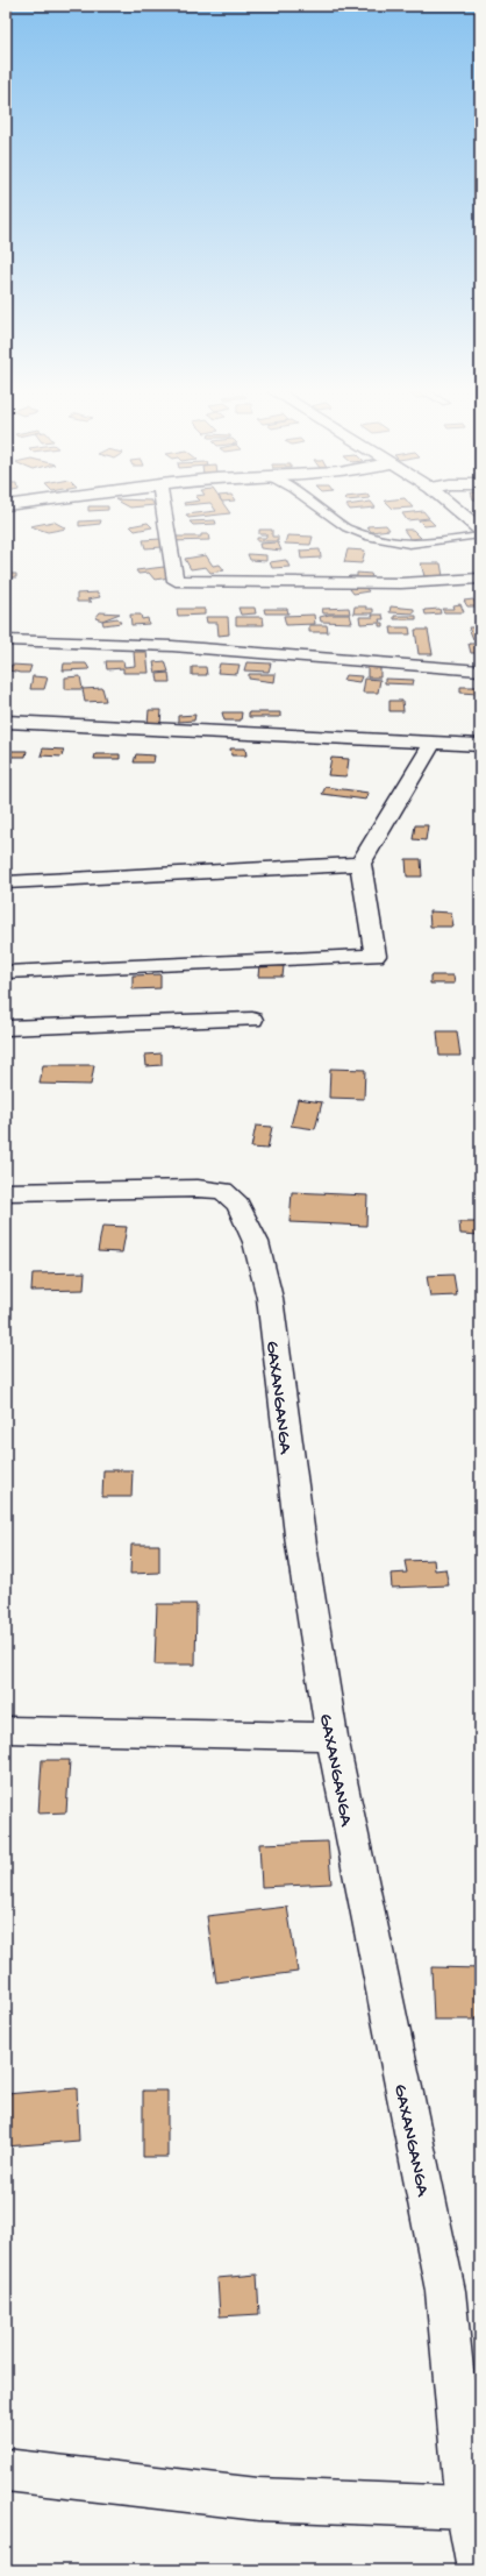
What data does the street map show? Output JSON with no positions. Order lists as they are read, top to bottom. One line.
{"streets":{"street":["GAXANGANGA"]}}
